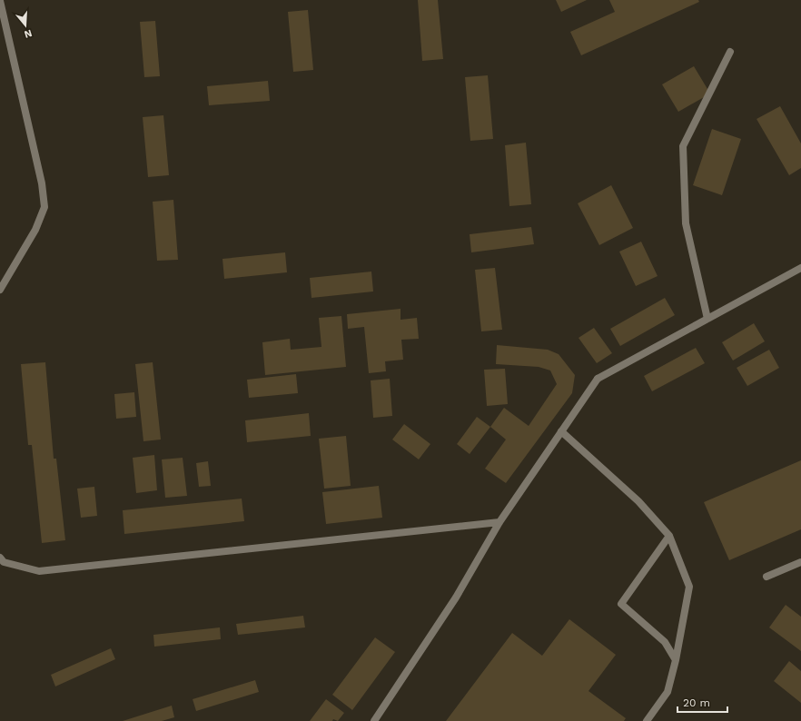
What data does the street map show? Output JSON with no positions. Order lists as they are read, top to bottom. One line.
{"scale_bar":"20 m","north":"bottom"}
